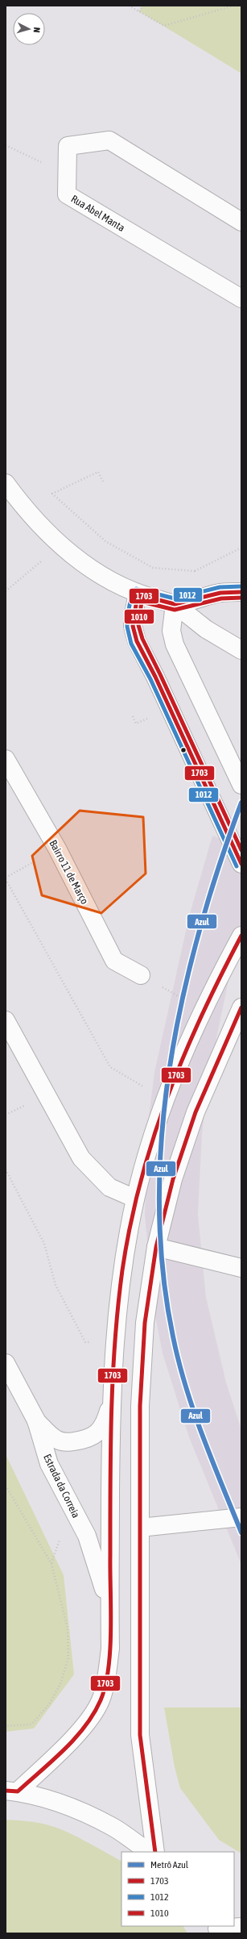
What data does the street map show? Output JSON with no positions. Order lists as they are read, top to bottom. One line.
{"streets":{"main road":["Rua Abel Manta","Bairro 11 de Março","Estrada da Correia"]},"lines":["transit line 1012","transit line 1703","transit line 1010","metro line Azul"],"legend":["Metrô Azul","1703","1012","1010"],"north":"right"}
